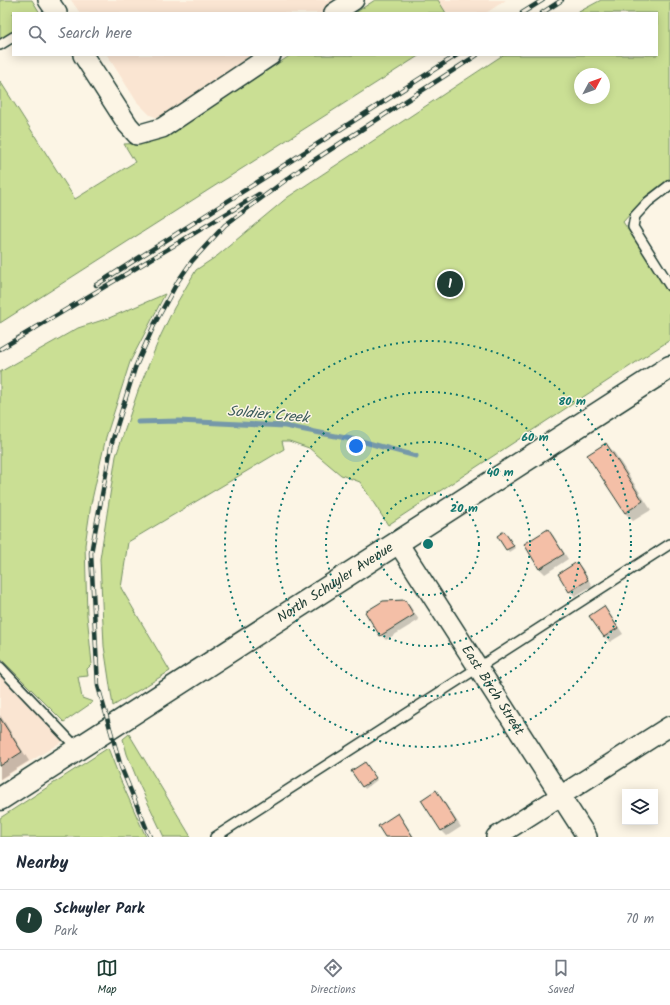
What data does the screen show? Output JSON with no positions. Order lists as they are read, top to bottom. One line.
{"streets":{"street":["North Schuyler Avenue","East Birch Street"]},"crossings":[["North Schuyler Avenue","East Birch Street"]],"water":["Soldier Creek"],"north":"top right","page":{"search":"Search here","pins":"1","heading":"Nearby","list":[{"mark":"1","name":"Schuyler Park","note":"Park","value":"70 m"}],"nav":["Map","Directions","Saved"]},"rings":["80 m","60 m","40 m","20 m"]}
